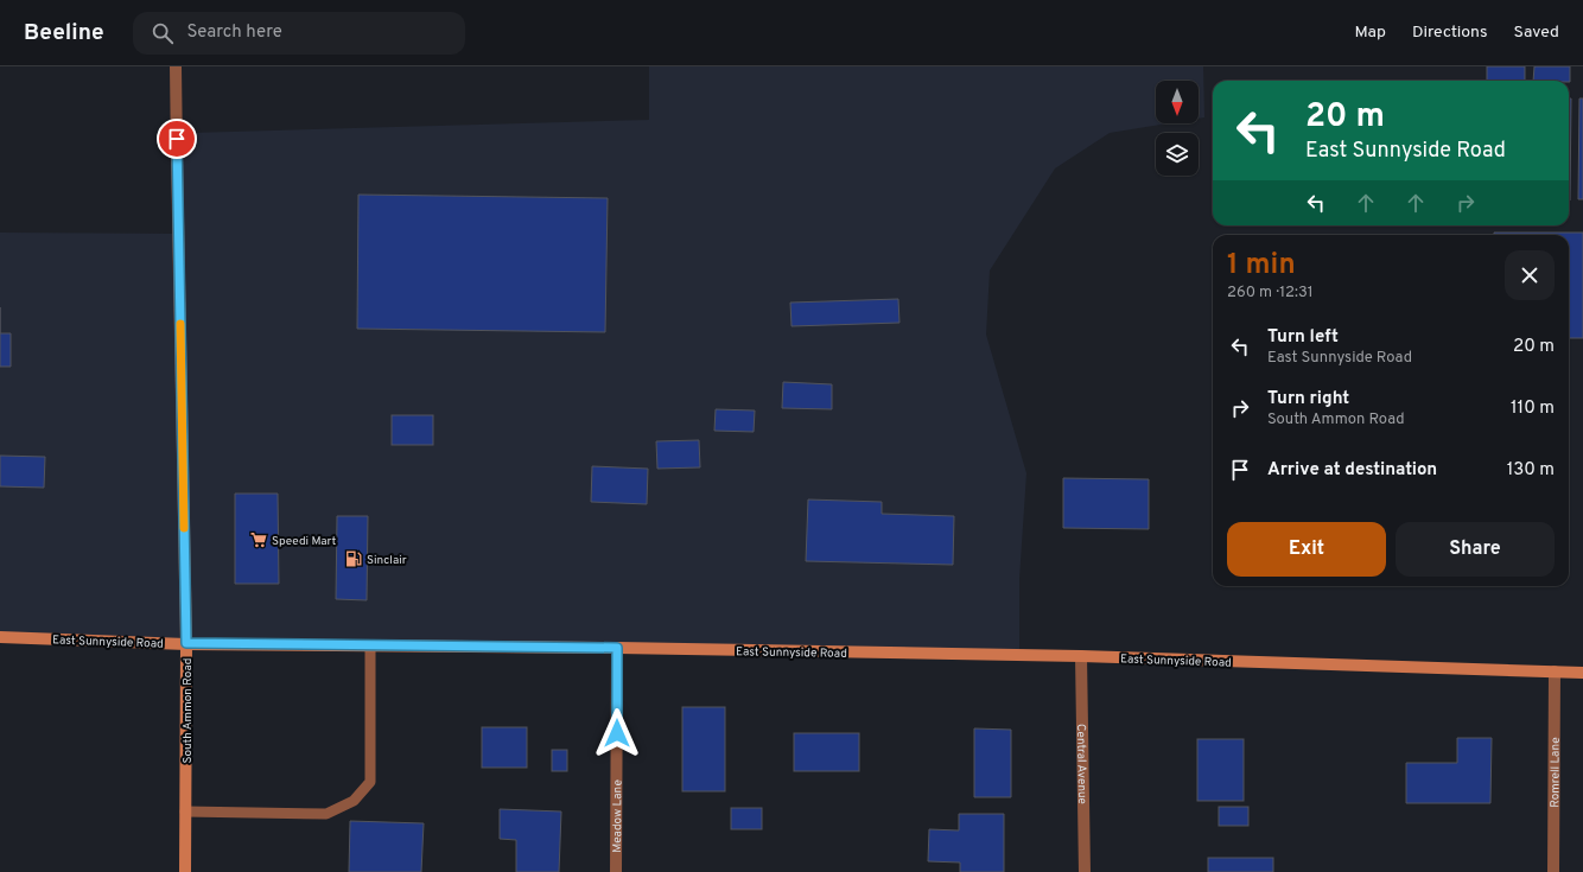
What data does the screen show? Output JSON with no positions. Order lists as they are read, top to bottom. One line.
{"streets":{"main road":["East Sunnyside Road","South Ammon Road"],"street":["Central Avenue","Romrell Lane","Meadow Lane"]},"crossings":[["East Sunnyside Road","South Ammon Road"],["East Sunnyside Road","Central Avenue"],["East Sunnyside Road","Romrell Lane"],["East Sunnyside Road","Meadow Lane"]],"places":{"supermarket":["Speedi Mart"],"fuel station":["Sinclair"]},"north":"bottom","page":{"header":"Beeline","search":"Search here","nav":["Map","Directions","Saved"],"turn":["20 m","East Sunnyside Road"],"heading":["1 min","260 m · 12:31"],"list":[{"name":"Turn left","note":"East Sunnyside Road","value":"20 m"},{"name":"Turn right","note":"South Ammon Road","value":"110 m"},{"name":"Arrive at destination","value":"130 m"}],"buttons":["Exit","Share"]}}
